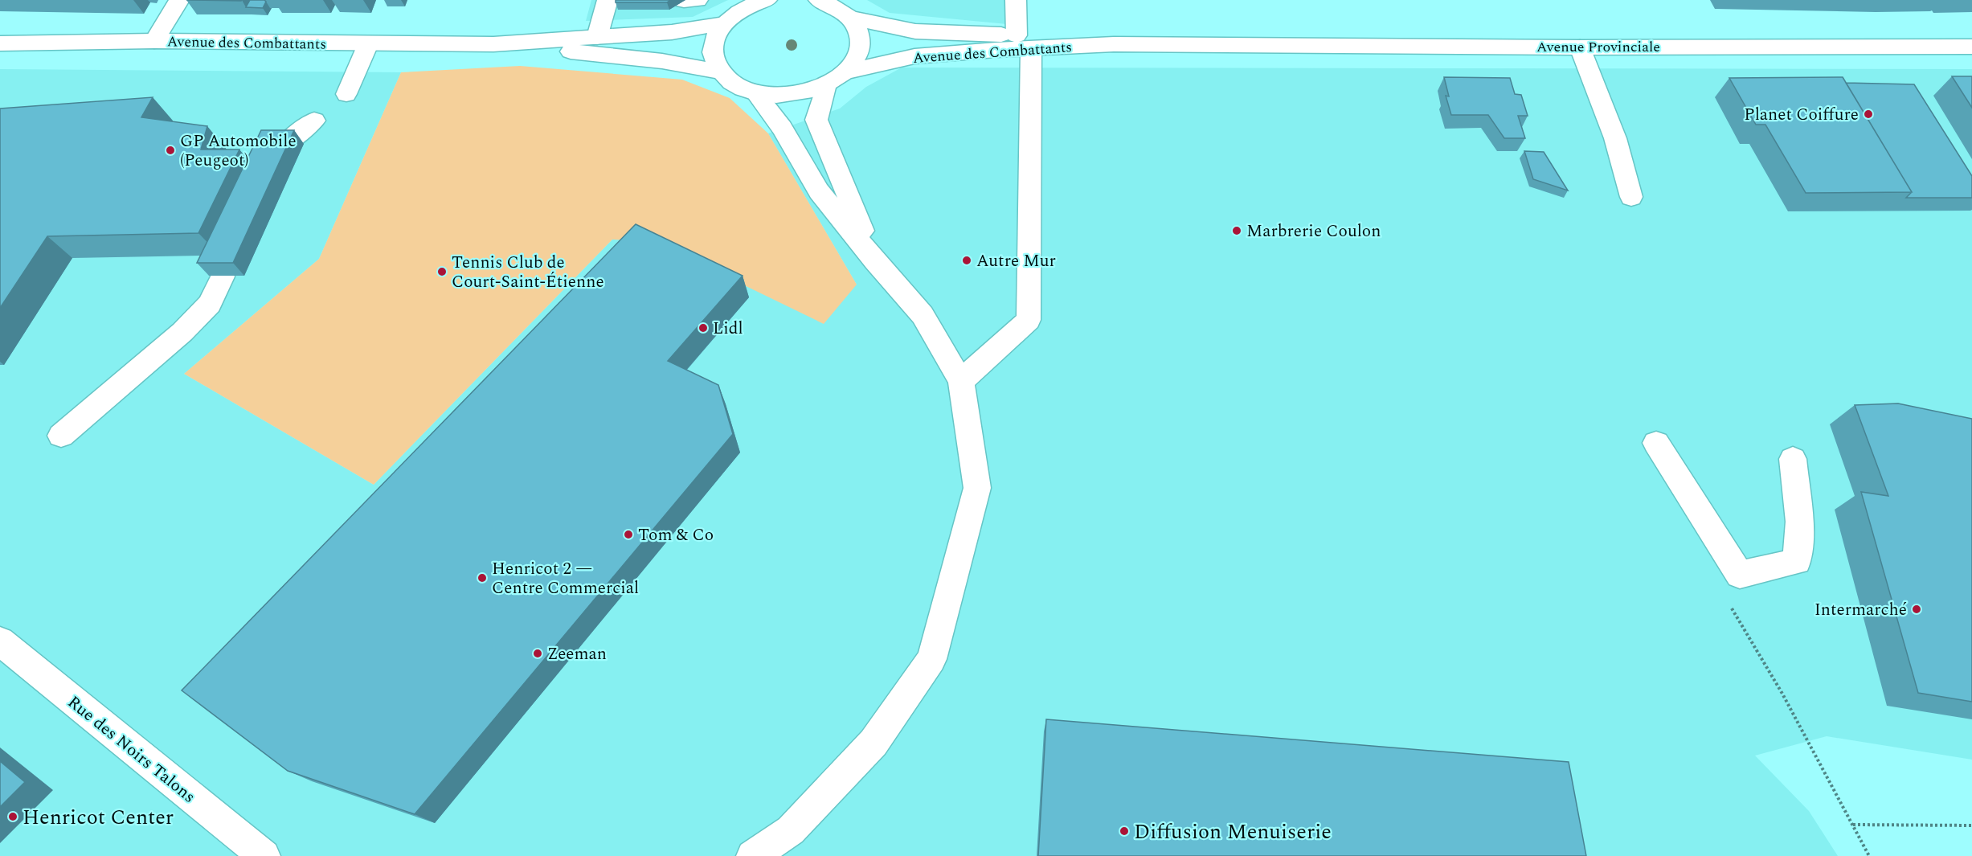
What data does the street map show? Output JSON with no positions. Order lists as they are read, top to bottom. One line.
{"streets":{"main road":["Avenue des Combattants","Avenue Provinciale","Rue des Noirs Talons"]},"crossings":[["Avenue des Combattants","Avenue Provinciale"]],"places":["Planet Coiffure","GP Automobile (Peugeot)","Marbrerie Coulon","Autre Mur","Tennis Club de Court-Saint-Étienne","Lidl","Tom & Co","Henricot 2 — Centre Commercial","Intermarché","Zeeman","Henricot Center","Diffusion Menuiserie"]}
